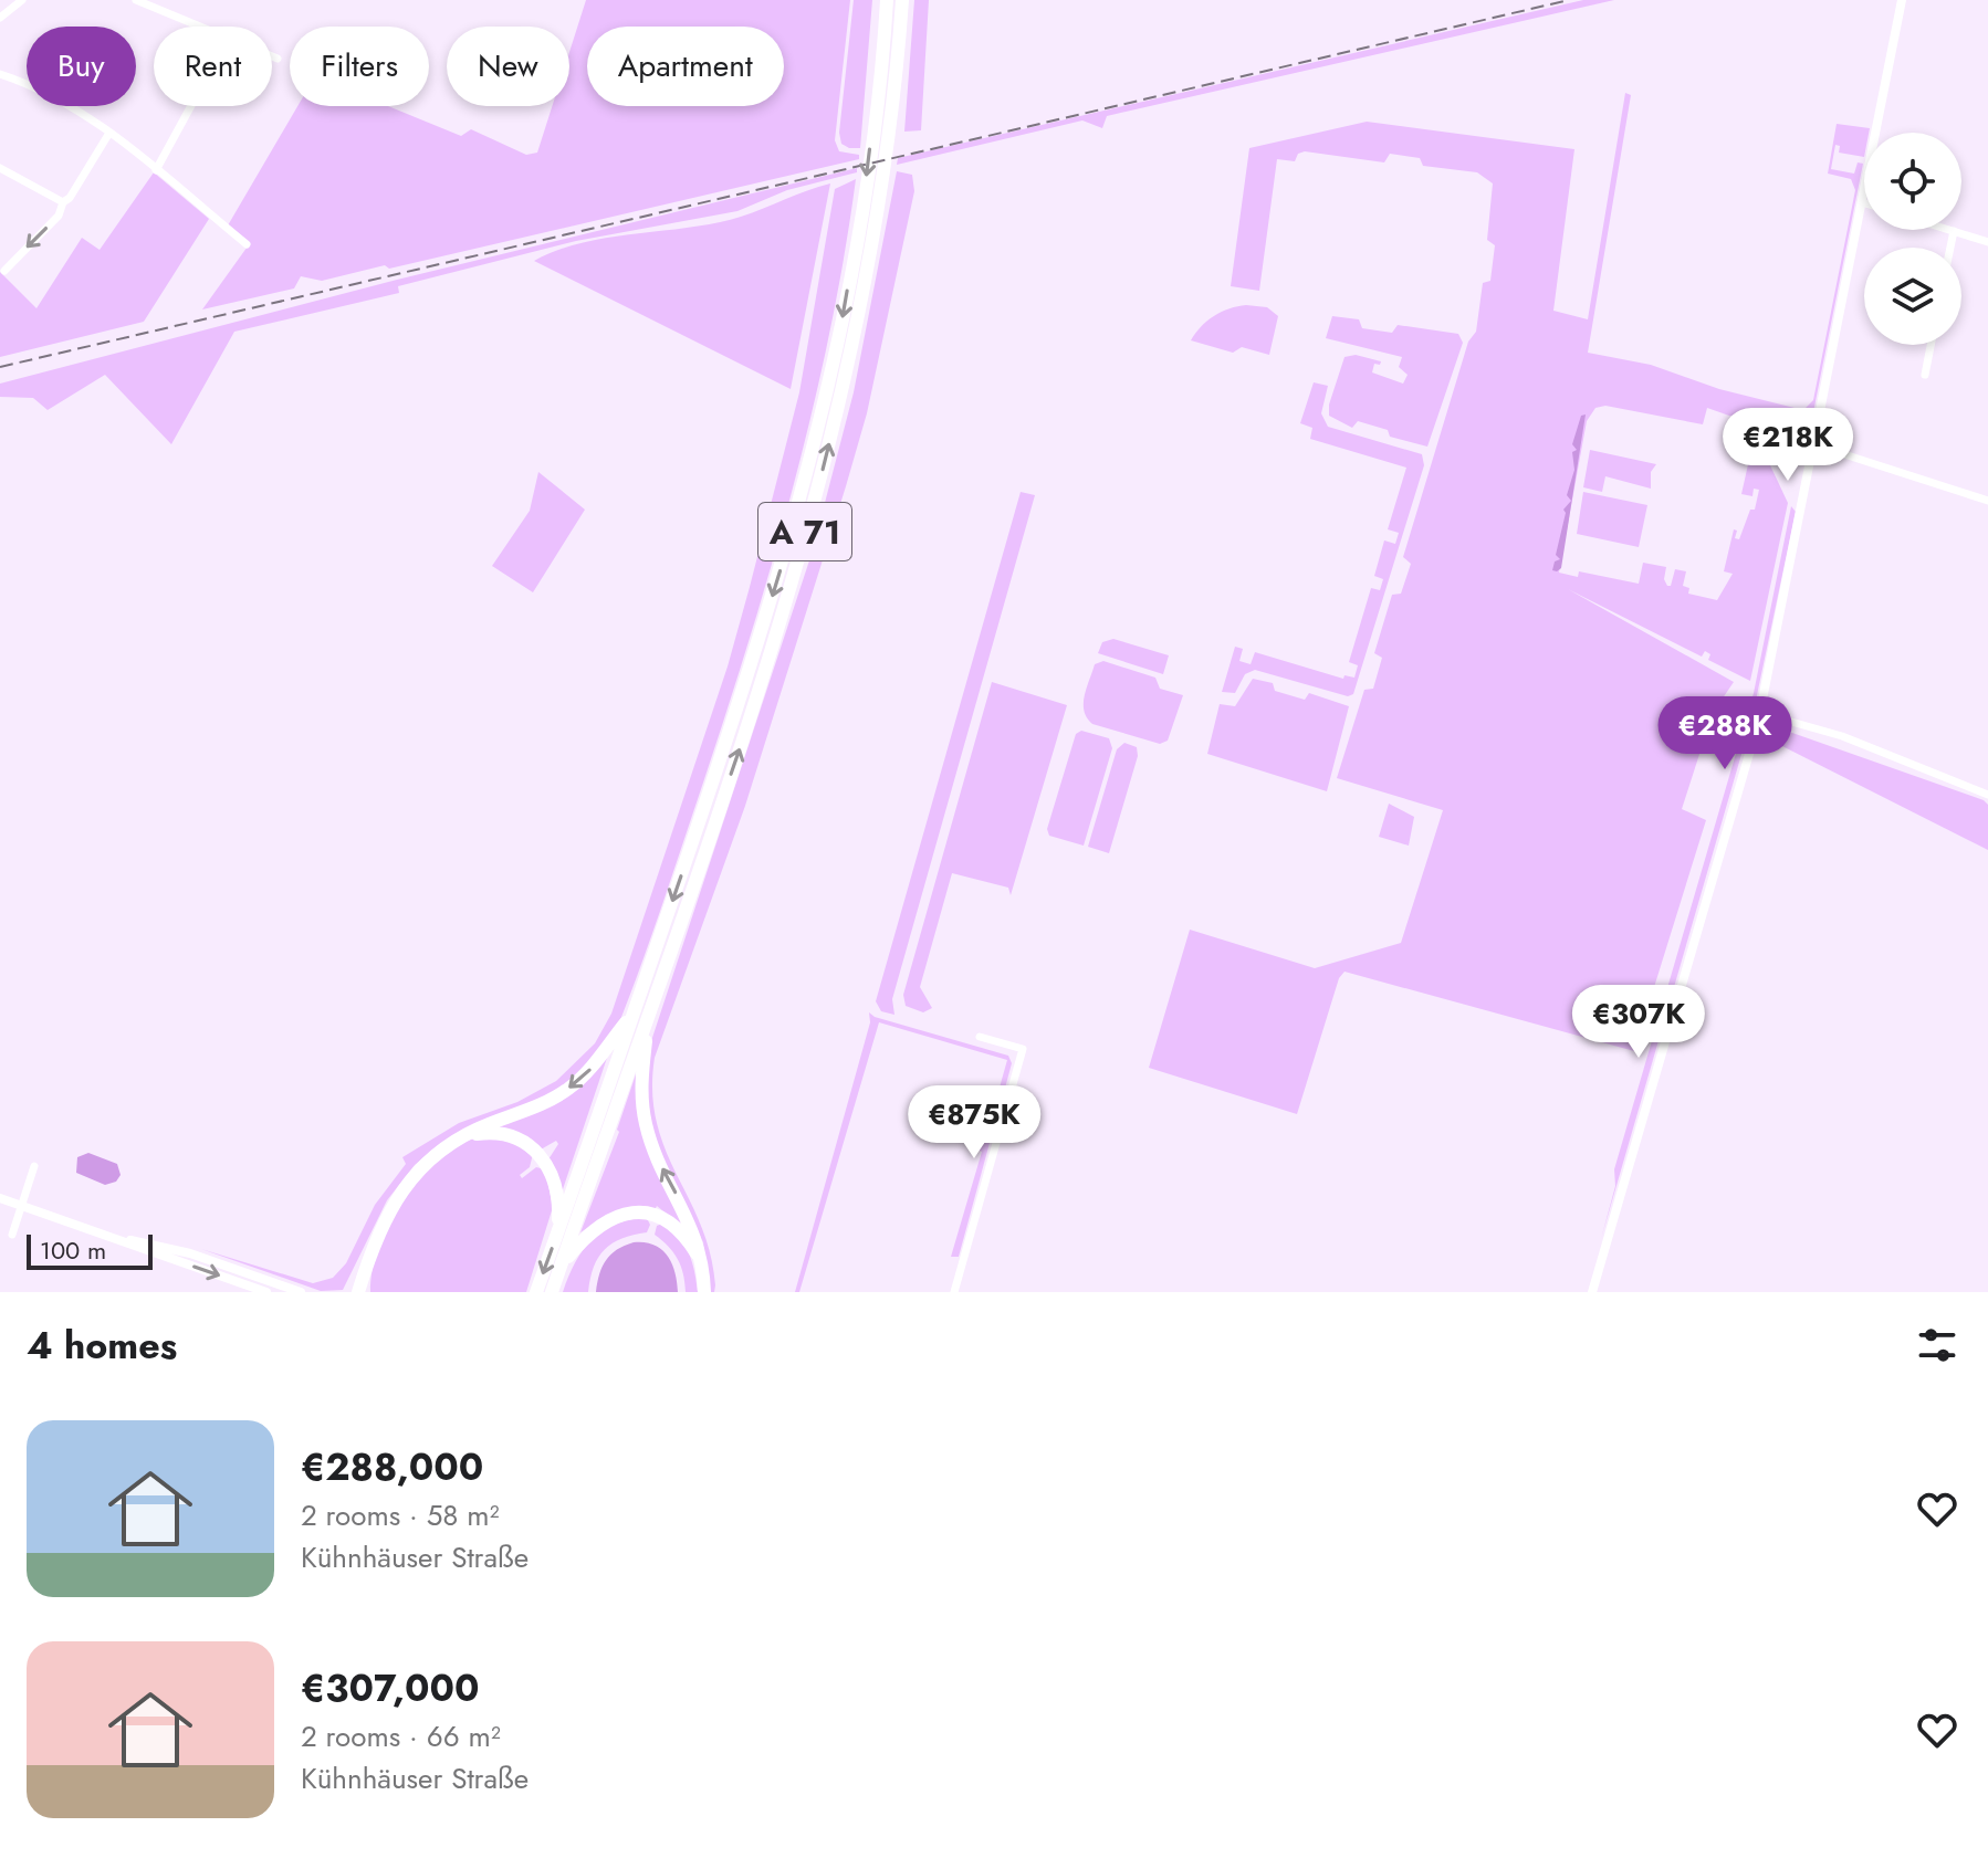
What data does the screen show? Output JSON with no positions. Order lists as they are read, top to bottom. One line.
{"streets":{"highway":["A 71"]},"scale_bar":"100 m","page":{"chip":["Buy","Rent","Filters","New","Apartment"],"price":["€218K","€288K","€307K","€875K"],"scale":"100 m","heading":"4 homes","list":[{"name":"€288,000","note":"2 rooms · 58 m² · Kühnhäuser Straße"},{"name":"€307,000","note":"2 rooms · 66 m² · Kühnhäuser Straße"}]}}
